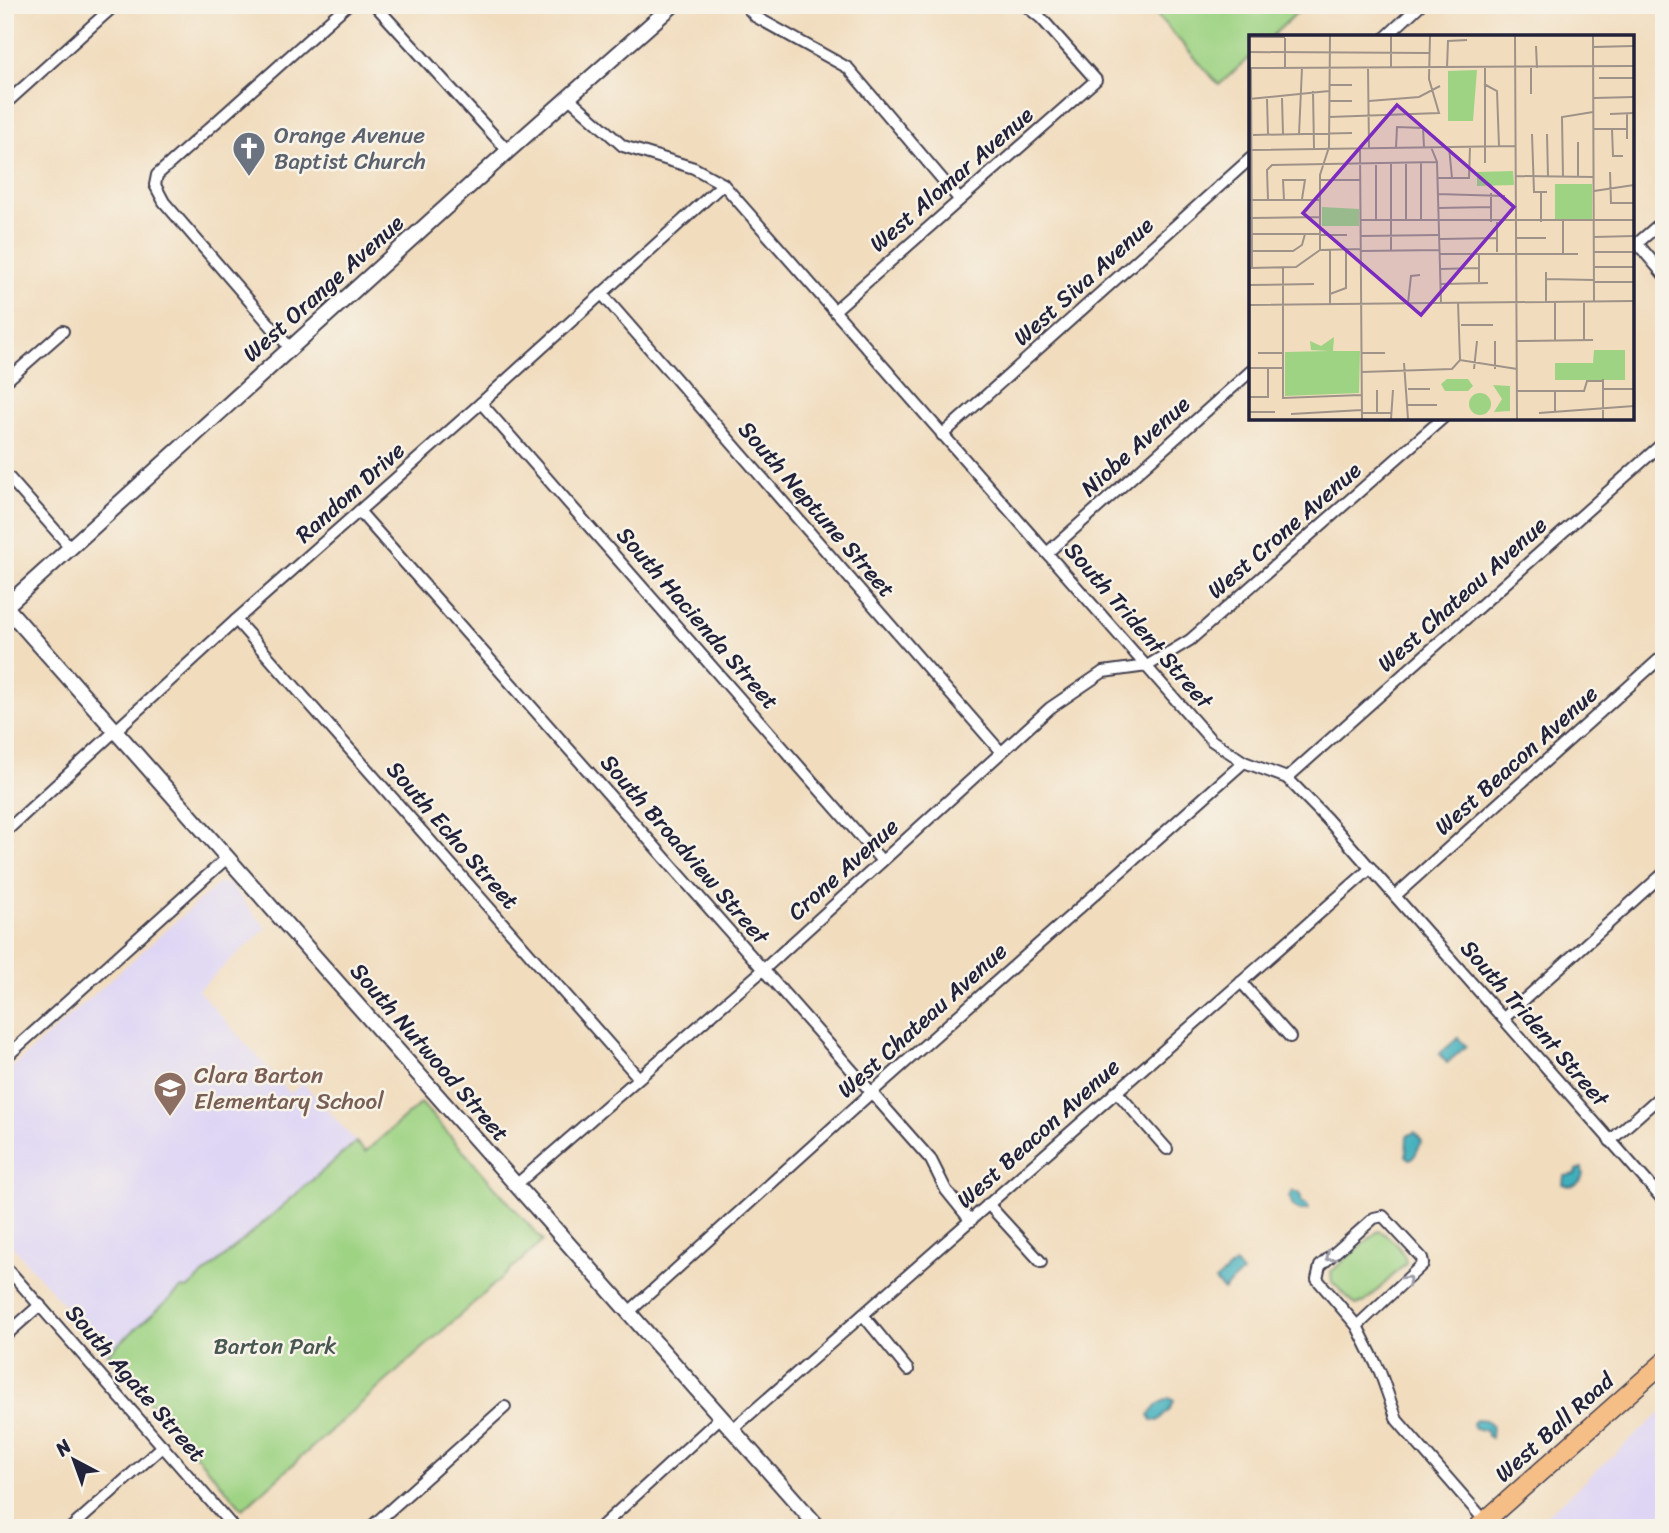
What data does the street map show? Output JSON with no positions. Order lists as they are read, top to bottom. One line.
{"streets":{"main road":["West Ball Road"],"street":["West Alomar Avenue","West Siva Avenue","West Orange Avenue","Niobe Avenue","Random Drive","South Neptune Street","West Crone Avenue","West Chateau Avenue","South Hacienda Street","South Trident Street","West Beacon Avenue","South Echo Street","South Broadview Street","Crone Avenue","South Nutwood Street","South Agate Street"]},"crossings":[["West Alomar Avenue","South Trident Street"],["West Siva Avenue","South Trident Street"],["West Orange Avenue","South Trident Street"],["West Orange Avenue","South Nutwood Street"],["Niobe Avenue","South Trident Street"],["Random Drive","South Neptune Street"],["Random Drive","South Hacienda Street"],["Random Drive","South Trident Street"],["Random Drive","South Echo Street"],["Random Drive","South Broadview Street"],["Random Drive","South Nutwood Street"],["South Neptune Street","Crone Avenue"],["West Crone Avenue","South Trident Street"],["West Crone Avenue","Crone Avenue"],["West Chateau Avenue","South Trident Street"],["West Chateau Avenue","South Broadview Street"],["West Chateau Avenue","South Nutwood Street"],["South Hacienda Street","Crone Avenue"],["South Trident Street","West Beacon Avenue"],["South Trident Street","Crone Avenue"],["West Beacon Avenue","South Broadview Street"],["West Beacon Avenue","South Nutwood Street"],["South Echo Street","Crone Avenue"],["South Broadview Street","Crone Avenue"],["Crone Avenue","South Nutwood Street"]],"parks":["Barton Park"],"places":{"church":["Orange Avenue Baptist Church"],"school or university":["Clara Barton Elementary School"]},"north":"top left"}
